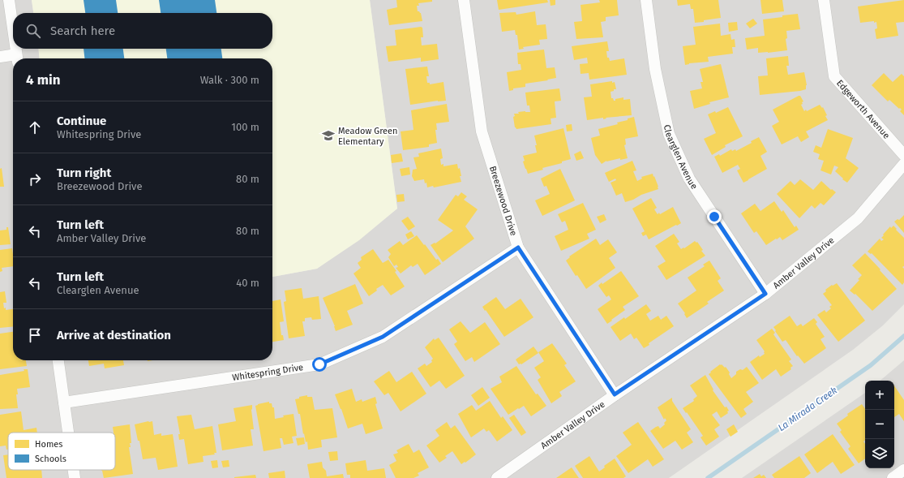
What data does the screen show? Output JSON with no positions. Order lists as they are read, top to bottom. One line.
{"streets":{"street":["Edgeworth Avenue","Clearglen Avenue","Breezewood Drive","Amber Valley Drive","Whitespring Drive"]},"crossings":[["Clearglen Avenue","Amber Valley Drive"],["Breezewood Drive","Amber Valley Drive"],["Breezewood Drive","Whitespring Drive"]],"water":["La Mirada Creek"],"places":{"school or university":["Meadow Green Elementary"]},"legend":["Homes","Schools"],"page":{"search":"Search here","heading":["4 min","Walk · 300 m"],"list":[["Continue","Whitespring Drive","100 m"],["Turn right","Breezewood Drive","80 m"],["Turn left","Amber Valley Drive","80 m"],["Turn left","Clearglen Avenue","40 m"],"Arrive at destination"],"map_buttons":["+","−"]}}
